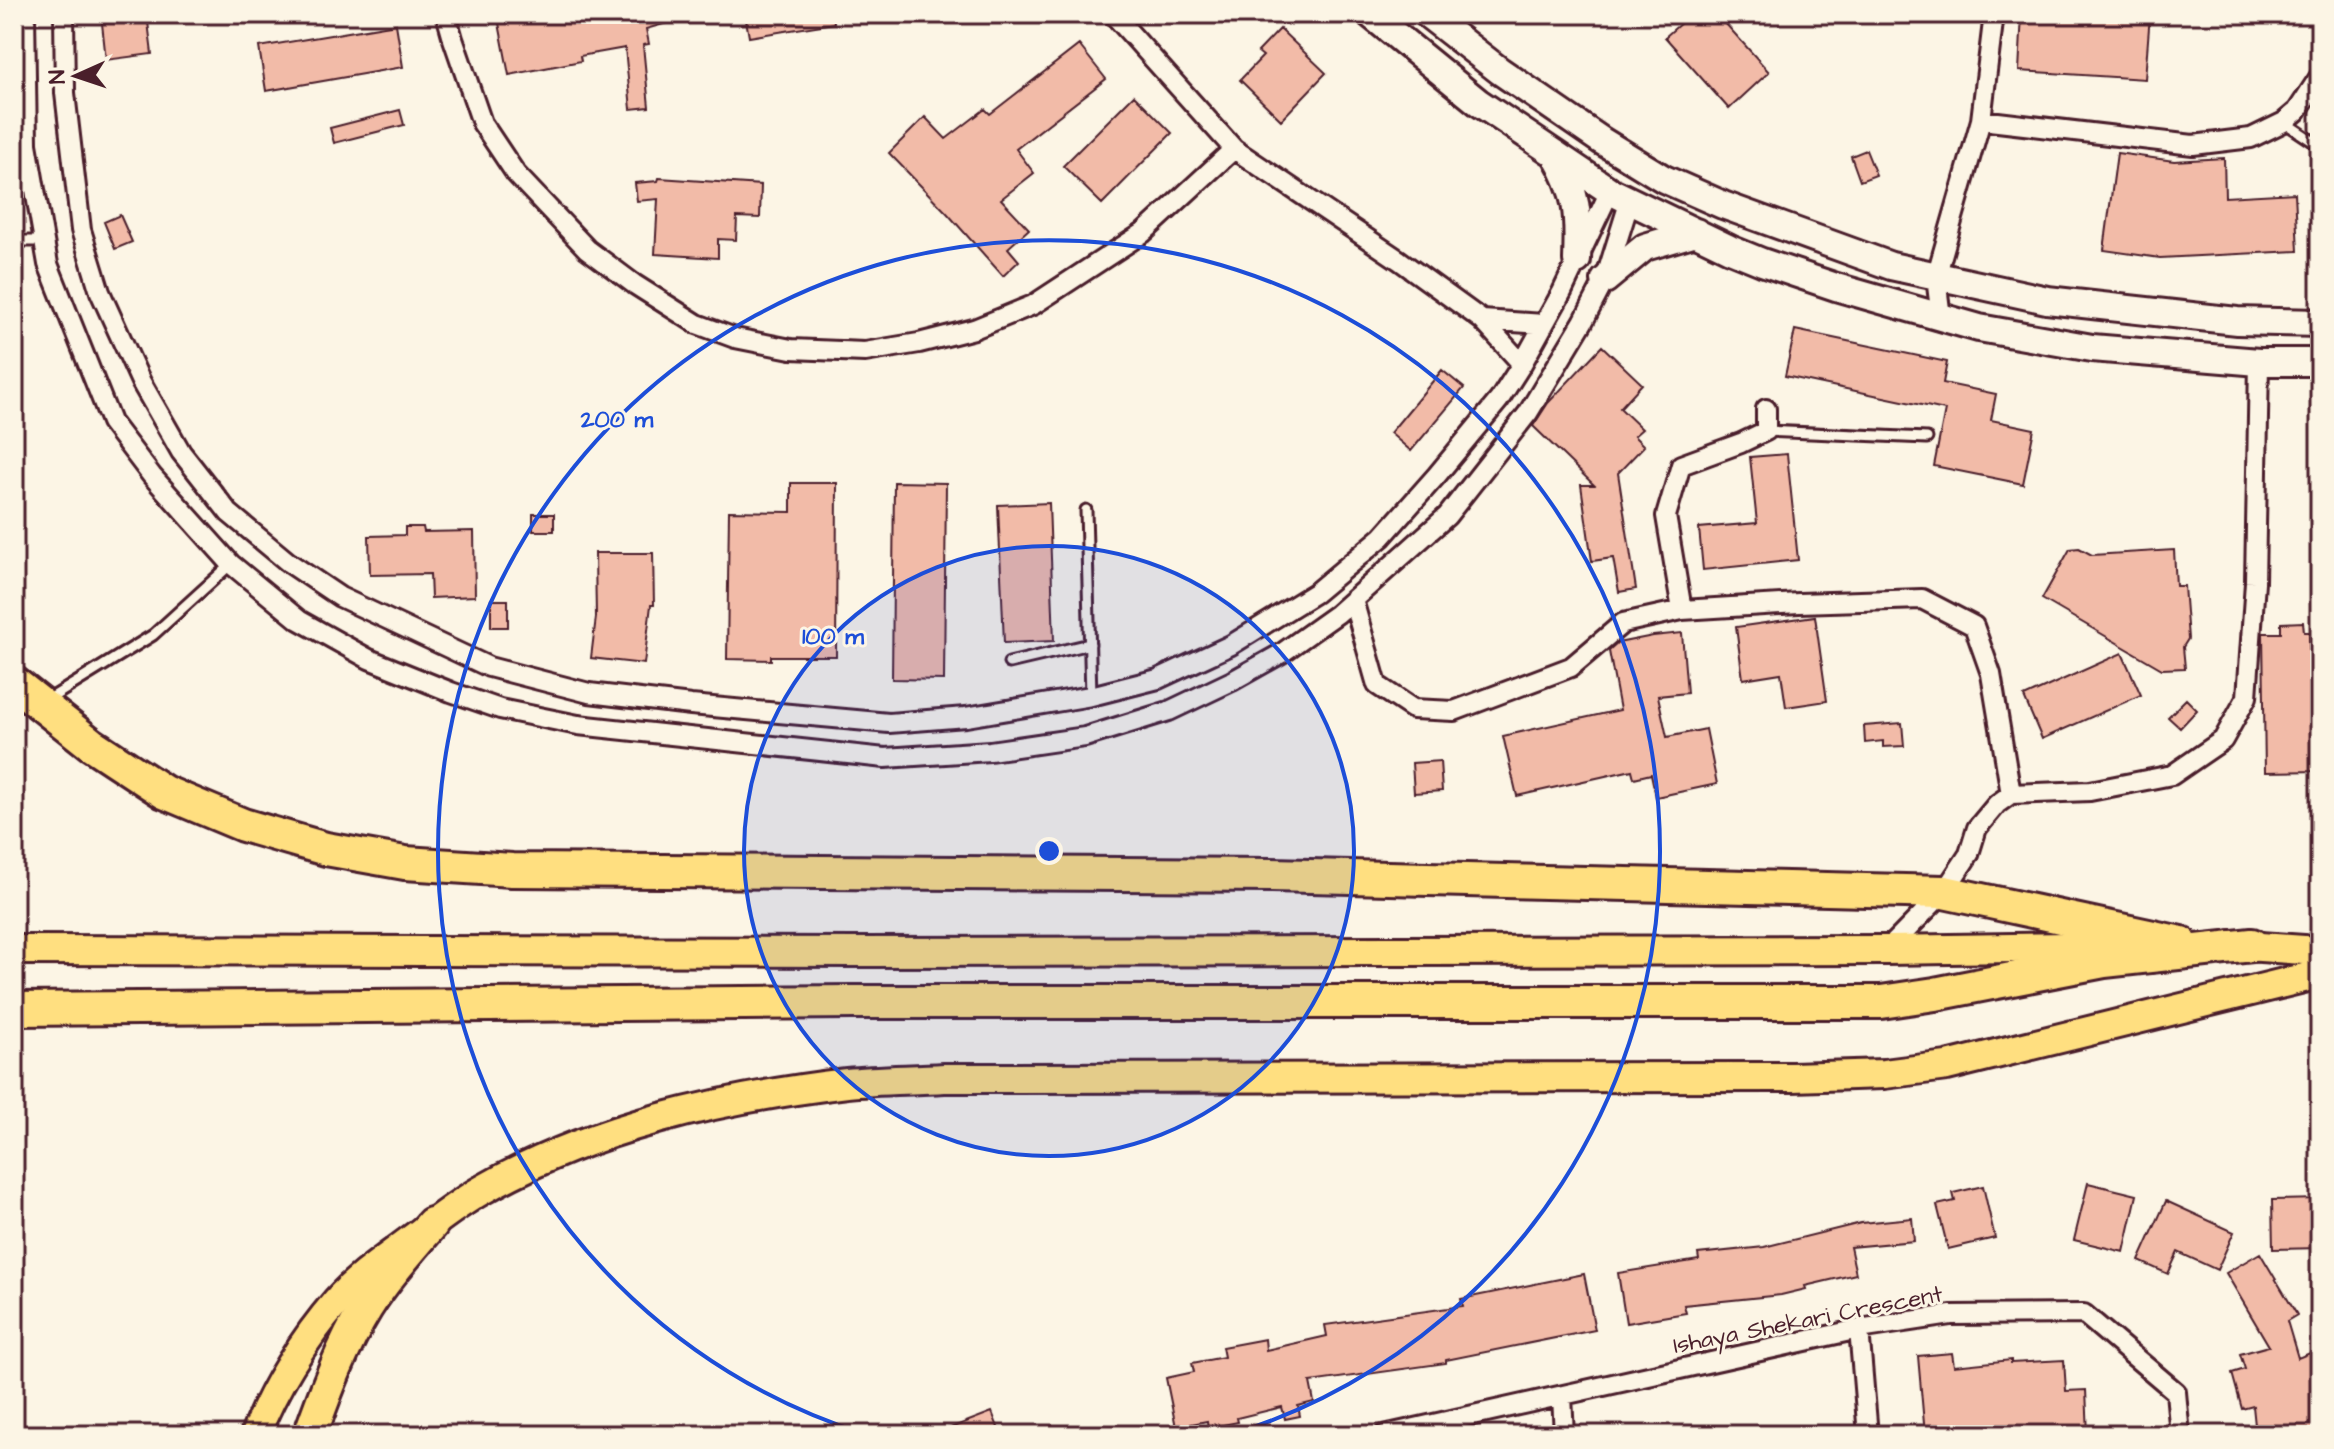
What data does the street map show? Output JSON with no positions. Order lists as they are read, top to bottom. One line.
{"streets":{"street":["Ishaya Shekari Crescent"]},"north":"left","rings":["200 m","100 m"]}
